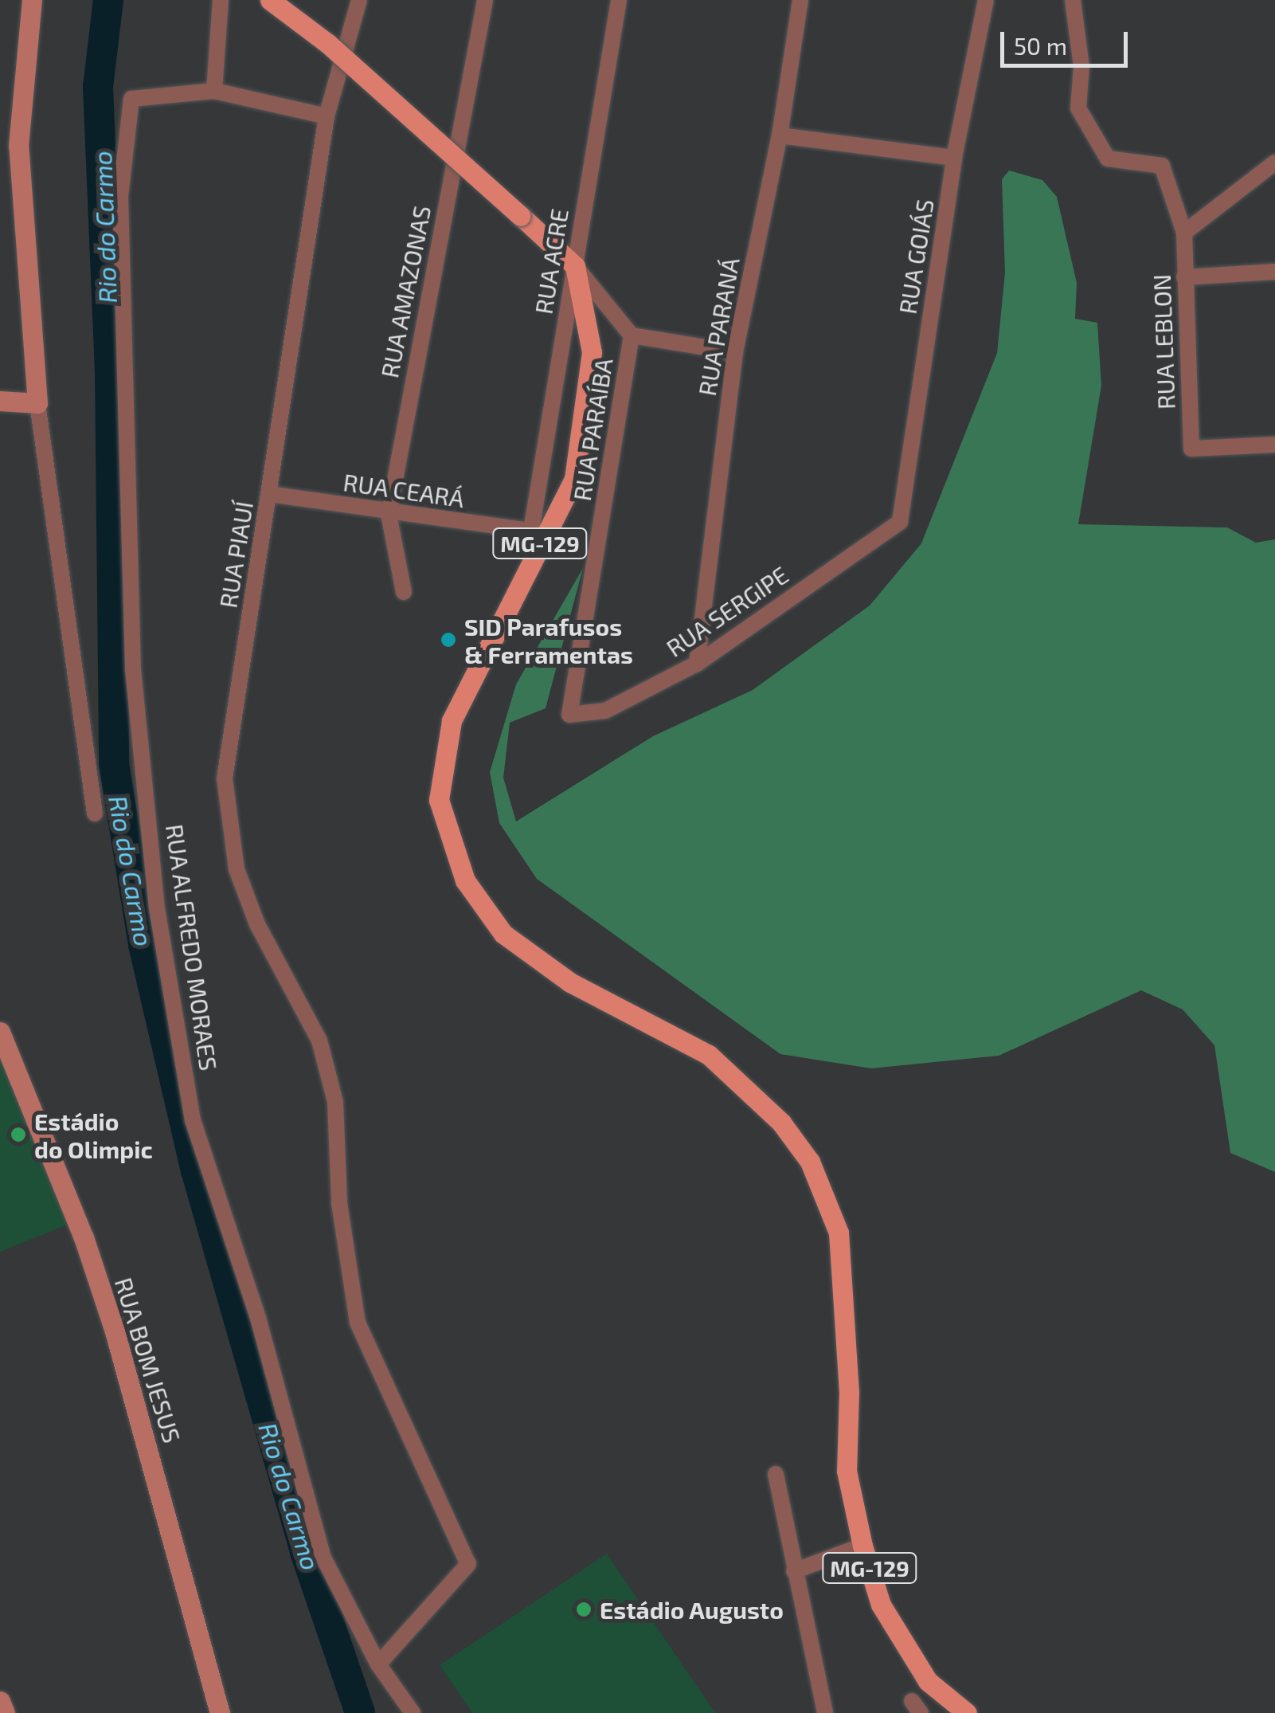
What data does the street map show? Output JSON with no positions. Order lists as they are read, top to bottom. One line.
{"streets":{"main road":["MG-129"],"street":["RUA GOIÁS","RUA ACRE","RUA AMAZONAS","RUA PARANÁ","RUA LEBLON","RUA PARAÍBA","RUA CEARÁ","RUA PIAUÍ","RUA SERGIPE","RUA ALFREDO MORAES","RUA BOM JESUS"]},"crossings":[["RUA GOIÁS","RUA SERGIPE"],["RUA ACRE","RUA PARAÍBA"],["RUA ACRE","RUA CEARÁ"],["RUA ACRE","MG-129"],["RUA AMAZONAS","RUA CEARÁ"],["RUA PARANÁ","RUA SERGIPE"],["RUA PARAÍBA","MG-129"],["RUA PARAÍBA","RUA SERGIPE"],["RUA CEARÁ","RUA PIAUÍ"],["RUA PIAUÍ","RUA ALFREDO MORAES"]],"water":["Rio do Carmo"],"places":["SID Parafusos & Ferramentas","Estádio do Olimpic","Estádio Augusto"],"scale_bar":"50 m"}
